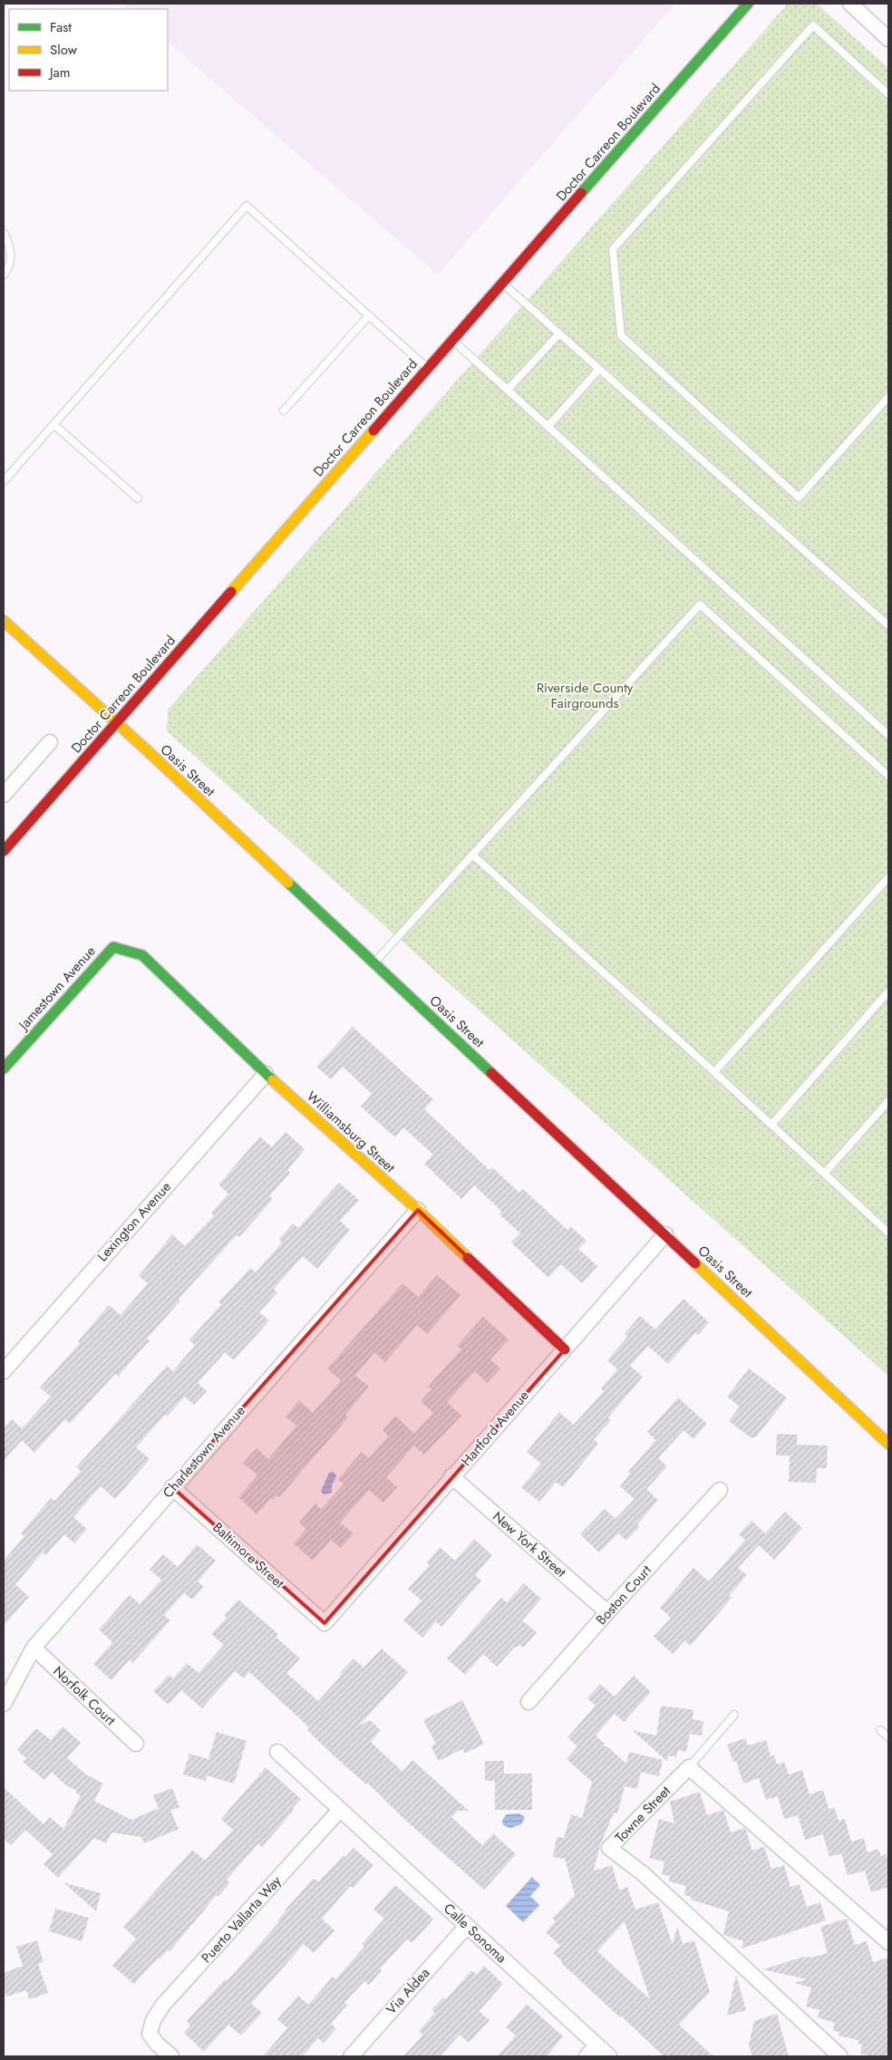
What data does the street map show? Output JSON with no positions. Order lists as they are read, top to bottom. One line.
{"streets":{"street":["Doctor Carreon Boulevard","Oasis Street","Jamestown Avenue","Williamsburg Street","Lexington Avenue","Hartford Avenue","Charlestown Avenue","New York Street","Baltimore Street","Boston Court","Norfolk Court","Towne Street","Puerto Vallarta Way","Calle Sonoma","Via Aldea"]},"crossings":[["Doctor Carreon Boulevard","Oasis Street"],["Oasis Street","Hartford Avenue"],["Jamestown Avenue","Williamsburg Street"],["Williamsburg Street","Lexington Avenue"],["Williamsburg Street","Hartford Avenue"],["Williamsburg Street","Charlestown Avenue"],["Hartford Avenue","New York Street"],["Hartford Avenue","Baltimore Street"],["Charlestown Avenue","Baltimore Street"],["Charlestown Avenue","Norfolk Court"],["New York Street","Boston Court"],["Puerto Vallarta Way","Calle Sonoma"],["Calle Sonoma","Via Aldea"]],"parks":["Riverside County Fairgrounds"],"legend":["Fast","Slow","Jam"]}
